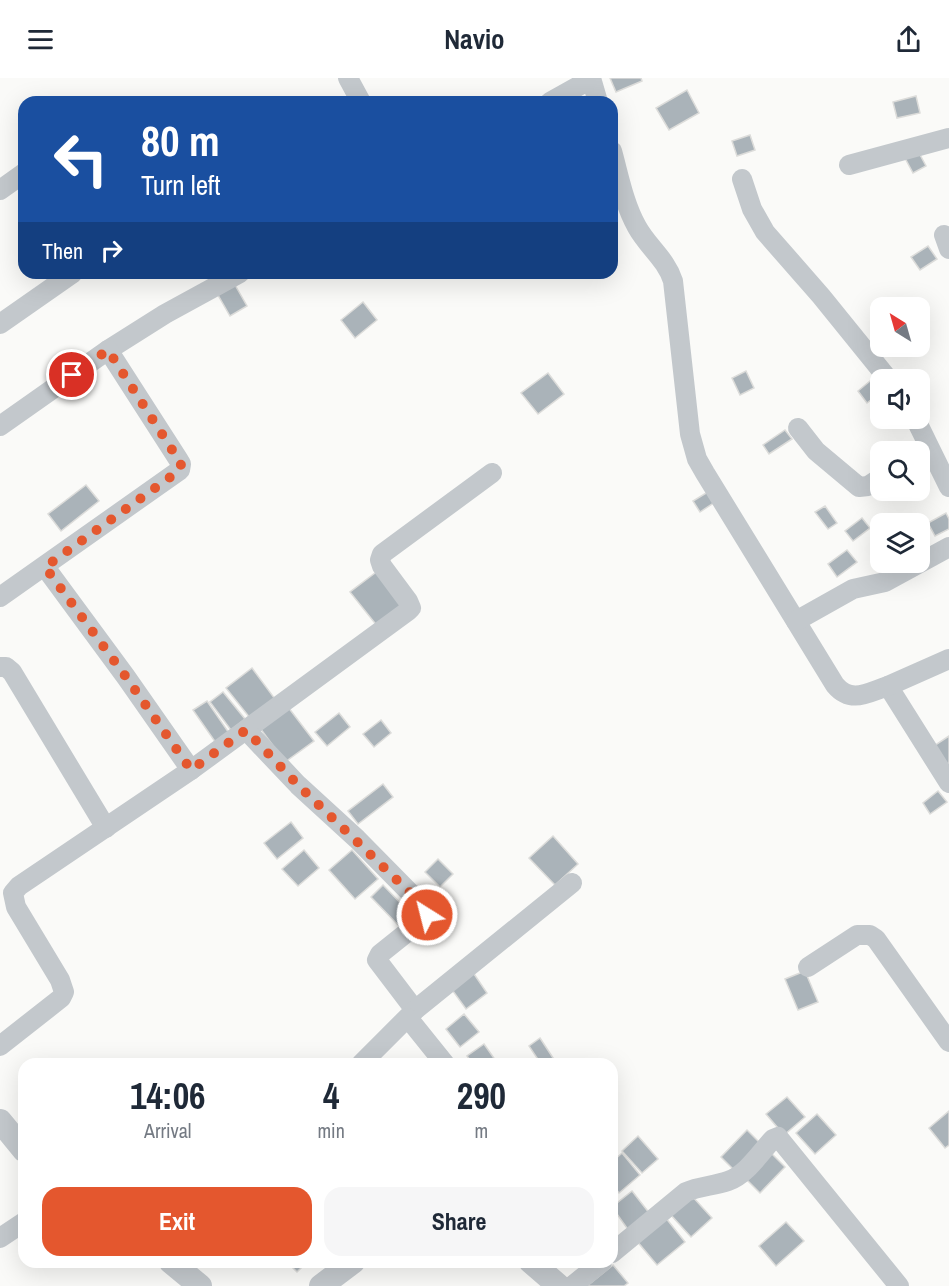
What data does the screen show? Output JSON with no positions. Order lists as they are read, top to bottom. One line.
{"north":"top left","page":{"header":"Navio","turn":["80 m","Turn left"],"then":"Then","eta":["14:06","Arrival","4","min","290","m"],"buttons":["Exit","Share"]}}
